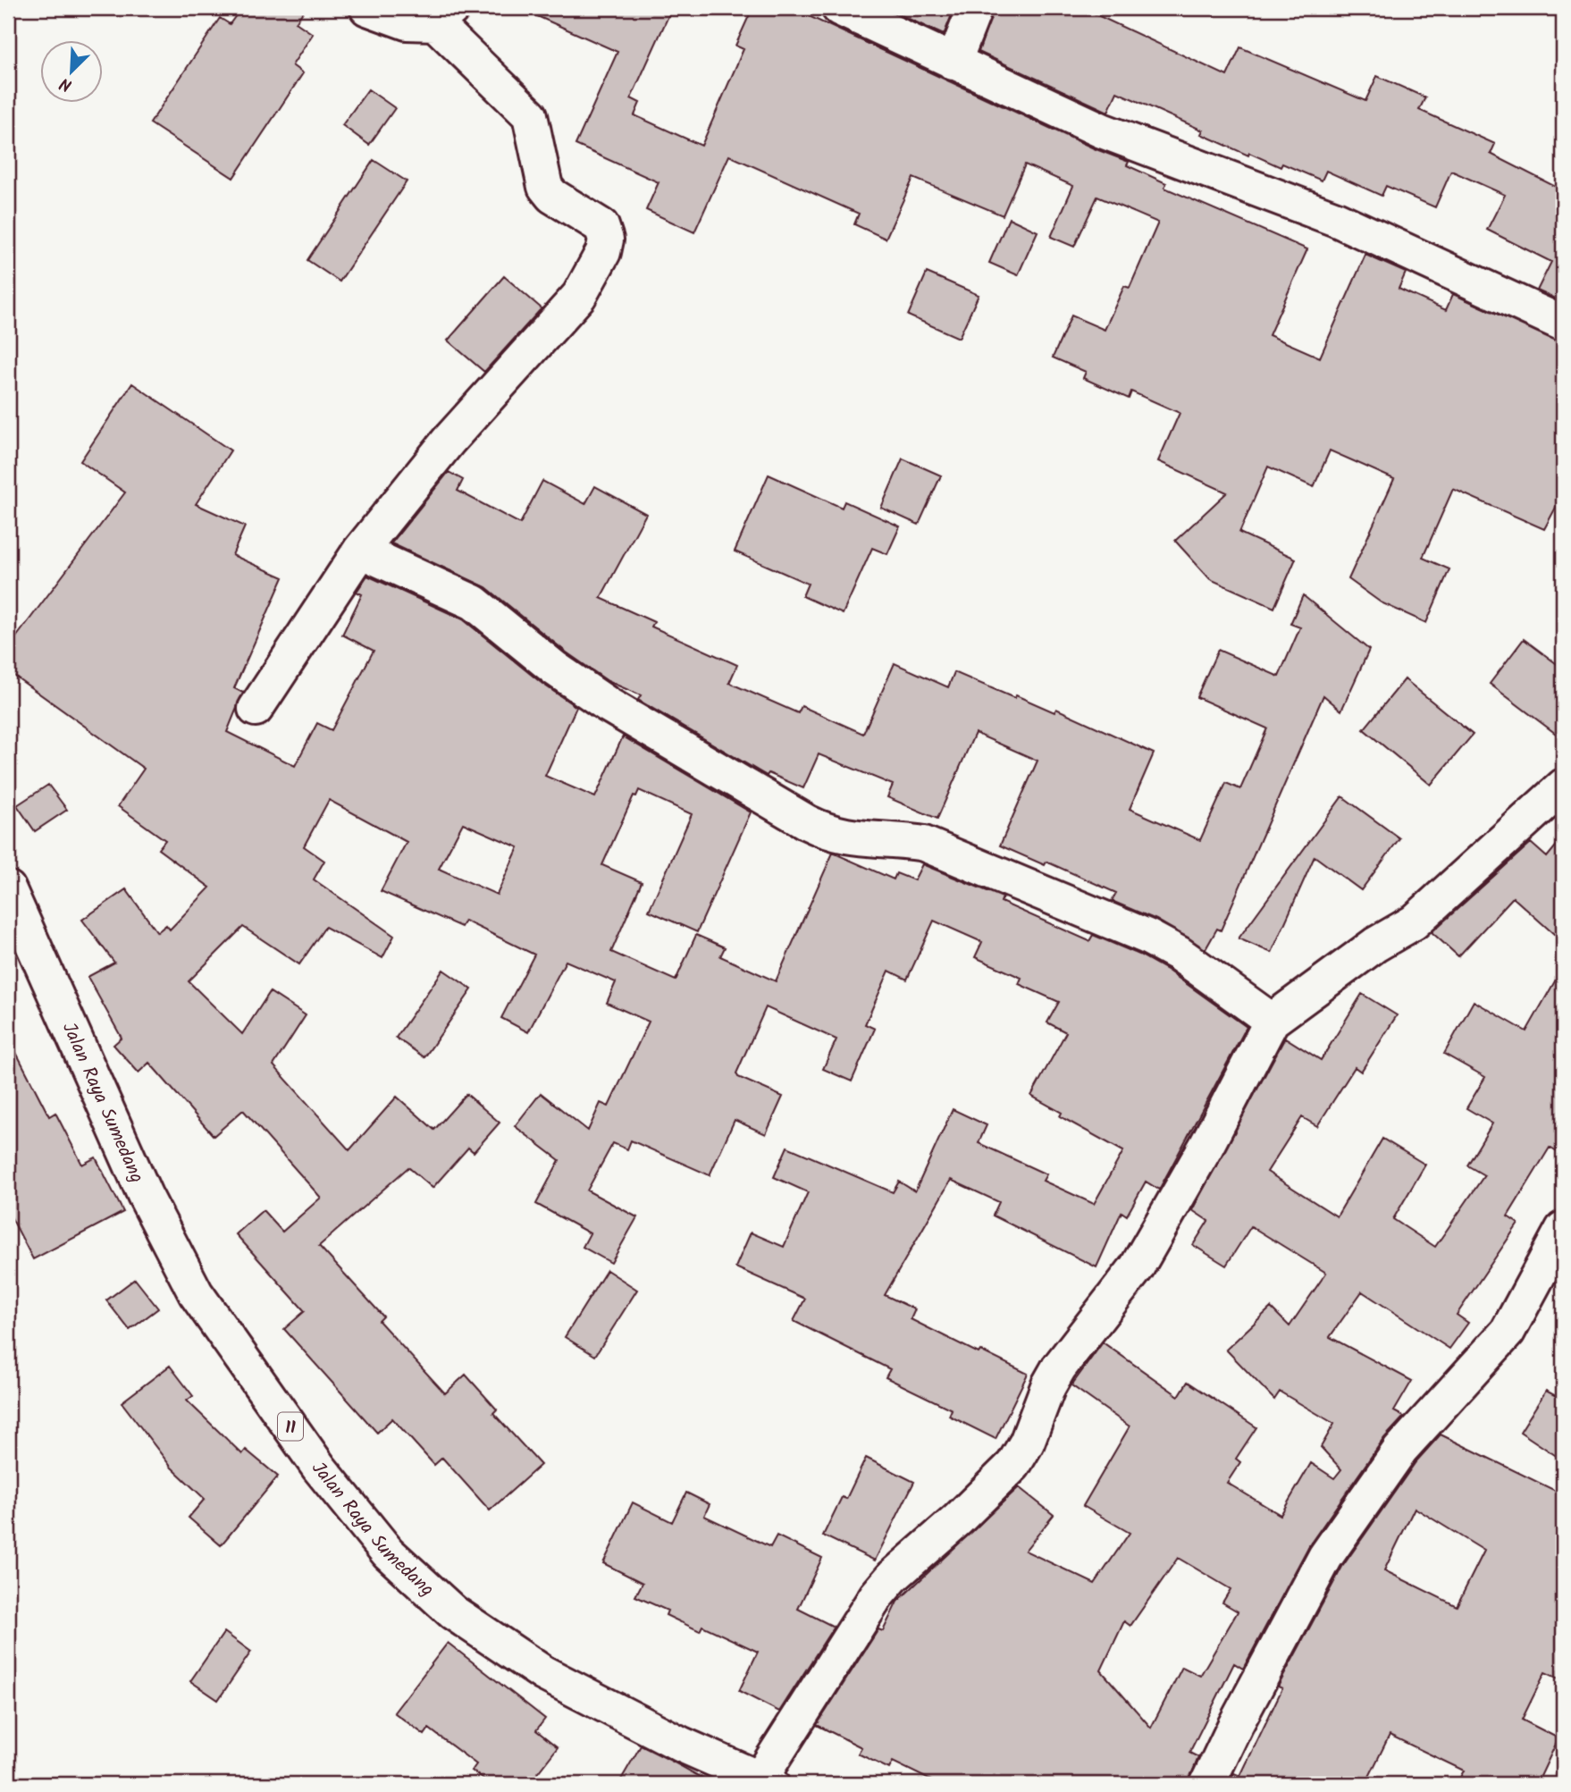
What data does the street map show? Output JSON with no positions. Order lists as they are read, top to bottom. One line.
{"streets":{"main road":["Jalan Raya Sumedang","11"]},"north":"bottom left"}
